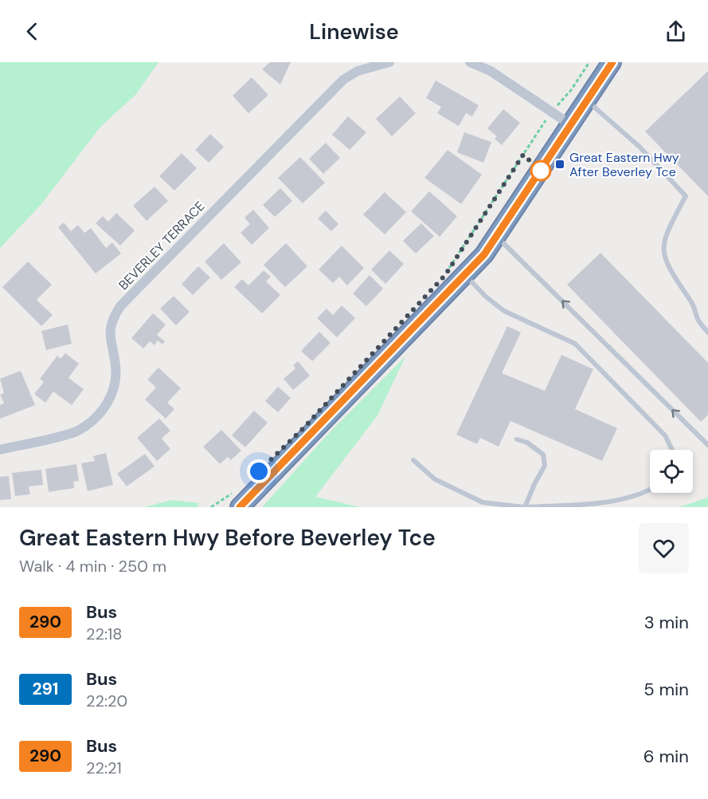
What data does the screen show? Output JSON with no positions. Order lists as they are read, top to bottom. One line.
{"streets":{"street":["BEVERLEY TERRACE"]},"places":{"transit":["Great Eastern Hwy After Beverley Tce"]},"lines":["bus line 290"],"page":{"header":"Linewise","heading":["Great Eastern Hwy Before Beverley Tce","Walk · 4 min · 250 m"],"list":[{"mark":"290","name":"Bus","note":"22:18","value":"3 min"},{"mark":"291","name":"Bus","note":"22:20","value":"5 min"},{"mark":"290","name":"Bus","note":"22:21","value":"6 min"}]}}
